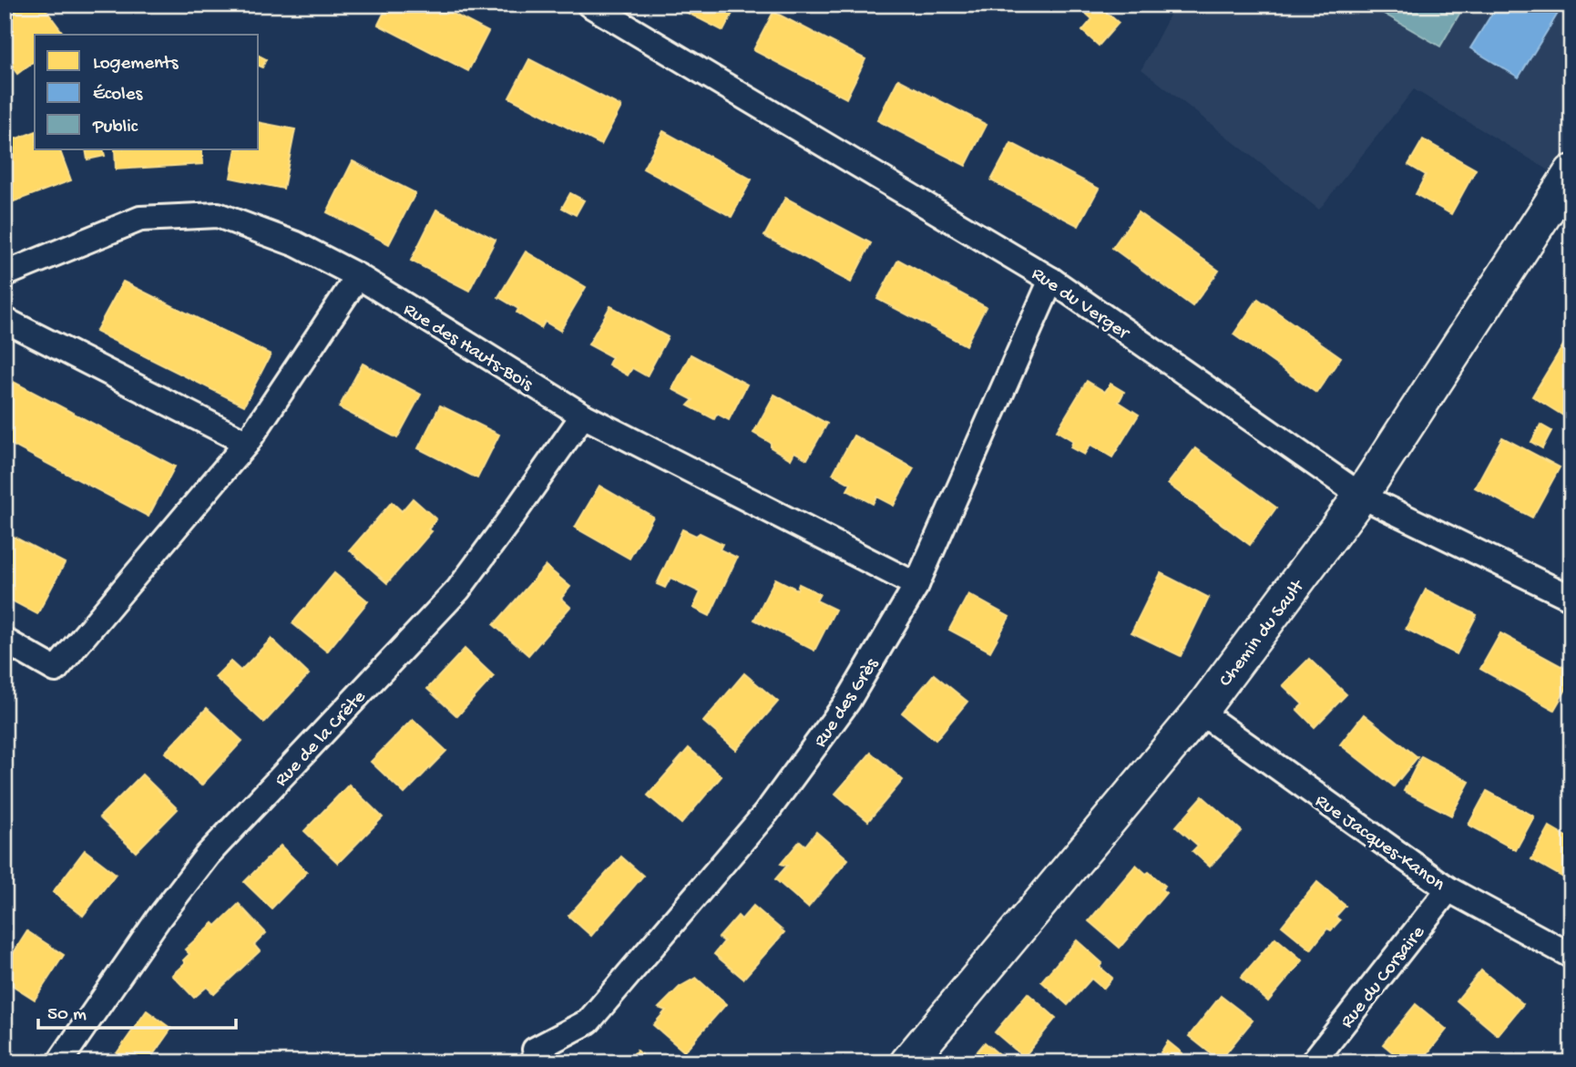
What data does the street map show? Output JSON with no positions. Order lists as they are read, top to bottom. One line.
{"streets":{"street":["Rue du Verger","Rue des Hauts-Bois","Chemin du Sault","Rue des Grès","Rue de la Crête","Rue Jacques-Kanon","Rue du Corsaire"]},"crossings":[["Rue du Verger","Chemin du Sault"],["Rue du Verger","Rue des Grès"],["Rue des Hauts-Bois","Rue des Grès"],["Rue des Hauts-Bois","Rue de la Crête"],["Chemin du Sault","Rue Jacques-Kanon"],["Rue Jacques-Kanon","Rue du Corsaire"]],"legend":["Logements","Écoles","Public"],"scale_bar":"50 m"}
